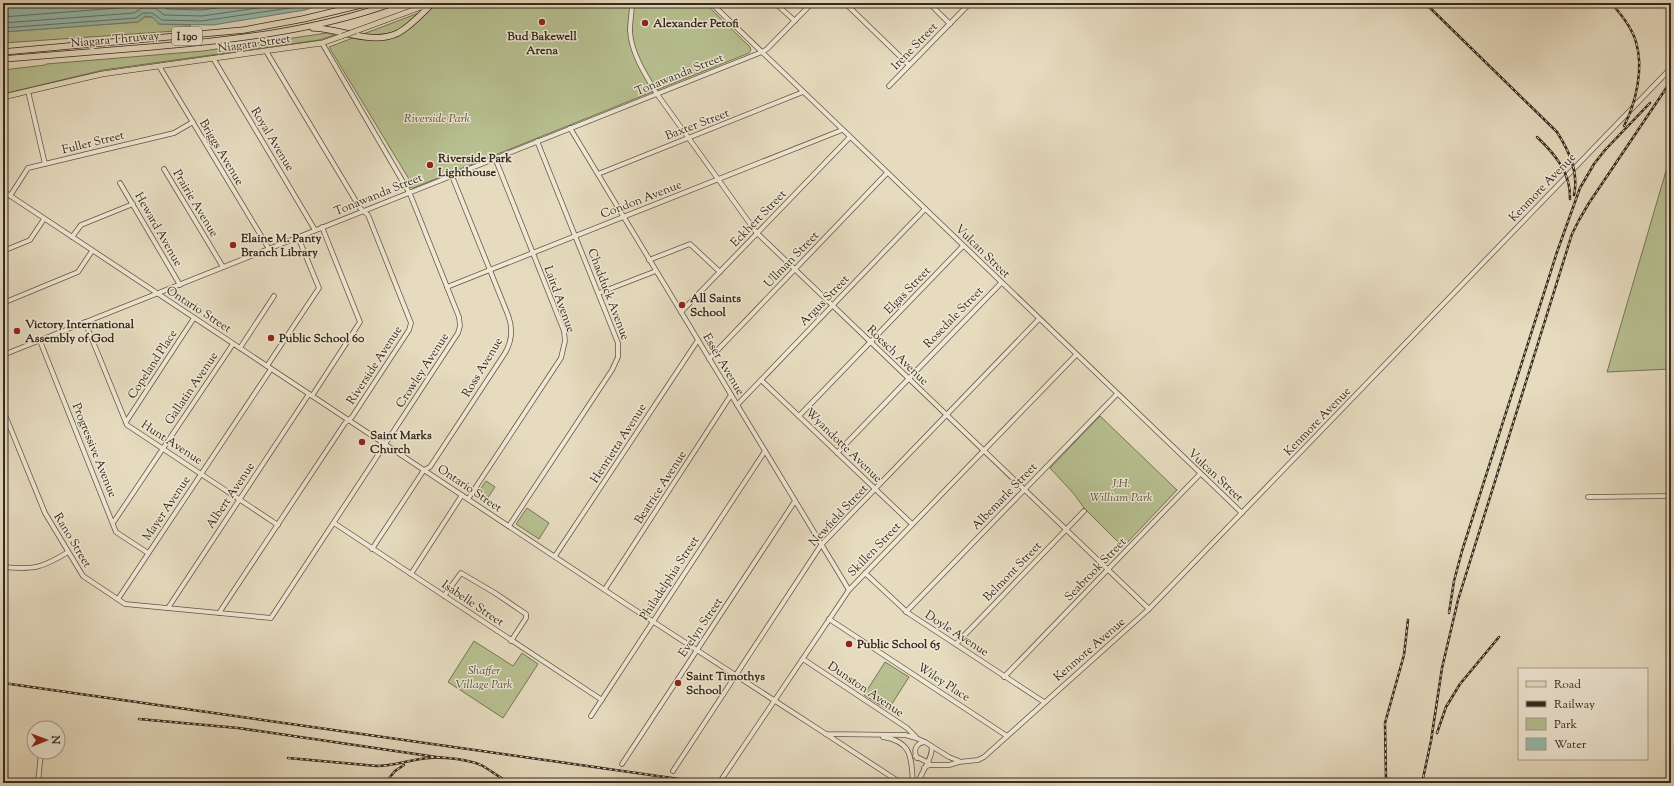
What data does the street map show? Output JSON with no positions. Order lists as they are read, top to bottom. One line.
{"streets":{"highway":["I 190","Niagara Thruway"],"main road":["Niagara Street"],"street":["Irene Street","Tonawanda Street","Baxter Street","Royal Avenue","Fuller Street","Briggs Avenue","Kenmore Avenue","Condon Avenue","Prairie Avenue","Eckhert Street","Heward Avenue","Vulcan Street","Ullman Street","Elgas Street","Chadduck Avenue","Laird Avenue","Argus Street","Ontario Street","Rosedale Street","Roesch Avenue","Copeland Place","Esser Avenue","Riverside Avenue","Ross Avenue","Crowley Avenue","Gallatin Avenue","Hunt Avenue","Henrietta Avenue","Wyandotte Avenue","Progressive Avenue","Beatrice Avenue","Albert Avenue","Albemarle Street","Mayer Avenue","Newfield Street","Rano Street","Skillen Street","Seabrook Street","Belmont Street","Philadelphia Street","Isabelle Street","Evelyn Street","Doyle Avenue","Wiley Place","Dunston Avenue"]},"crossings":[["Niagara Street","Royal Avenue"],["Niagara Street","Briggs Avenue"],["Niagara Street","Riverside Avenue"],["Niagara Street","Crowley Avenue"],["Tonawanda Street","Royal Avenue"],["Tonawanda Street","Briggs Avenue"],["Tonawanda Street","Prairie Avenue"],["Tonawanda Street","Heward Avenue"],["Tonawanda Street","Vulcan Street"],["Tonawanda Street","Chadduck Avenue"],["Tonawanda Street","Laird Avenue"],["Tonawanda Street","Ontario Street"],["Tonawanda Street","Roesch Avenue"],["Tonawanda Street","Esser Avenue"],["Tonawanda Street","Riverside Avenue"],["Tonawanda Street","Ross Avenue"],["Tonawanda Street","Crowley Avenue"],["Tonawanda Street","Hunt Avenue"],["Tonawanda Street","Progressive Avenue"],["Tonawanda Street","Mayer Avenue"],["Baxter Street","Vulcan Street"],["Baxter Street","Roesch Avenue"],["Baxter Street","Esser Avenue"],["Fuller Street","Briggs Avenue"],["Fuller Street","Ontario Street"],["Kenmore Avenue","Vulcan Street"],["Kenmore Avenue","Roesch Avenue"],["Kenmore Avenue","Doyle Avenue"],["Kenmore Avenue","Wiley Place"],["Condon Avenue","Vulcan Street"],["Condon Avenue","Chadduck Avenue"],["Condon Avenue","Laird Avenue"],["Condon Avenue","Roesch Avenue"],["Condon Avenue","Esser Avenue"],["Condon Avenue","Ross Avenue"],["Condon Avenue","Crowley Avenue"],["Eckhert Street","Vulcan Street"],["Eckhert Street","Roesch Avenue"],["Eckhert Street","Esser Avenue"],["Vulcan Street","Ullman Street"],["Vulcan Street","Elgas Street"],["Vulcan Street","Argus Street"],["Vulcan Street","Rosedale Street"],["Vulcan Street","Albemarle Street"],["Vulcan Street","Newfield Street"],["Vulcan Street","Skillen Street"],["Vulcan Street","Seabrook Street"],["Ullman Street","Roesch Avenue"],["Ullman Street","Esser Avenue"],["Elgas Street","Roesch Avenue"],["Elgas Street","Wyandotte Avenue"],["Chadduck Avenue","Ontario Street"],["Laird Avenue","Ontario Street"],["Argus Street","Roesch Avenue"],["Argus Street","Esser Avenue"],["Argus Street","Wyandotte Avenue"],["Ontario Street","Copeland Place"],["Ontario Street","Riverside Avenue"],["Ontario Street","Ross Avenue"],["Ontario Street","Crowley Avenue"],["Ontario Street","Gallatin Avenue"],["Ontario Street","Henrietta Avenue"],["Ontario Street","Beatrice Avenue"],["Ontario Street","Albert Avenue"],["Ontario Street","Mayer Avenue"],["Ontario Street","Newfield Street"],["Ontario Street","Skillen Street"],["Ontario Street","Philadelphia Street"],["Ontario Street","Evelyn Street"],["Rosedale Street","Roesch Avenue"],["Rosedale Street","Wyandotte Avenue"],["Roesch Avenue","Albemarle Street"],["Roesch Avenue","Newfield Street"],["Roesch Avenue","Skillen Street"],["Roesch Avenue","Seabrook Street"],["Roesch Avenue","Belmont Street"],["Copeland Place","Hunt Avenue"],["Esser Avenue","Henrietta Avenue"],["Esser Avenue","Beatrice Avenue"],["Esser Avenue","Newfield Street"],["Esser Avenue","Skillen Street"],["Esser Avenue","Philadelphia Street"],["Esser Avenue","Evelyn Street"],["Riverside Avenue","Hunt Avenue"],["Riverside Avenue","Rano Street"],["Ross Avenue","Isabelle Street"],["Crowley Avenue","Rano Street"],["Crowley Avenue","Isabelle Street"],["Gallatin Avenue","Hunt Avenue"],["Gallatin Avenue","Progressive Avenue"],["Hunt Avenue","Albert Avenue"],["Hunt Avenue","Mayer Avenue"],["Wyandotte Avenue","Newfield Street"],["Wyandotte Avenue","Skillen Street"],["Progressive Avenue","Mayer Avenue"],["Albert Avenue","Rano Street"],["Albemarle Street","Doyle Avenue"],["Mayer Avenue","Rano Street"],["Skillen Street","Doyle Avenue"],["Skillen Street","Wiley Place"],["Skillen Street","Dunston Avenue"],["Seabrook Street","Doyle Avenue"],["Belmont Street","Doyle Avenue"],["Philadelphia Street","Isabelle Street"]],"parks":["Riverside Park","J.H. William Park","Shaffer Village Park"],"places":["Bud Bakewell Arena","Alexander Petofi","Riverside Park Lighthouse","Elaine M. Panty Branch Library","All Saints School","Victory International Assembly of God","Public School 60","Saint Marks Church","Public School 65","Saint Timothys School"],"legend":["Road","Railway","Park","Water"],"north":"right"}
